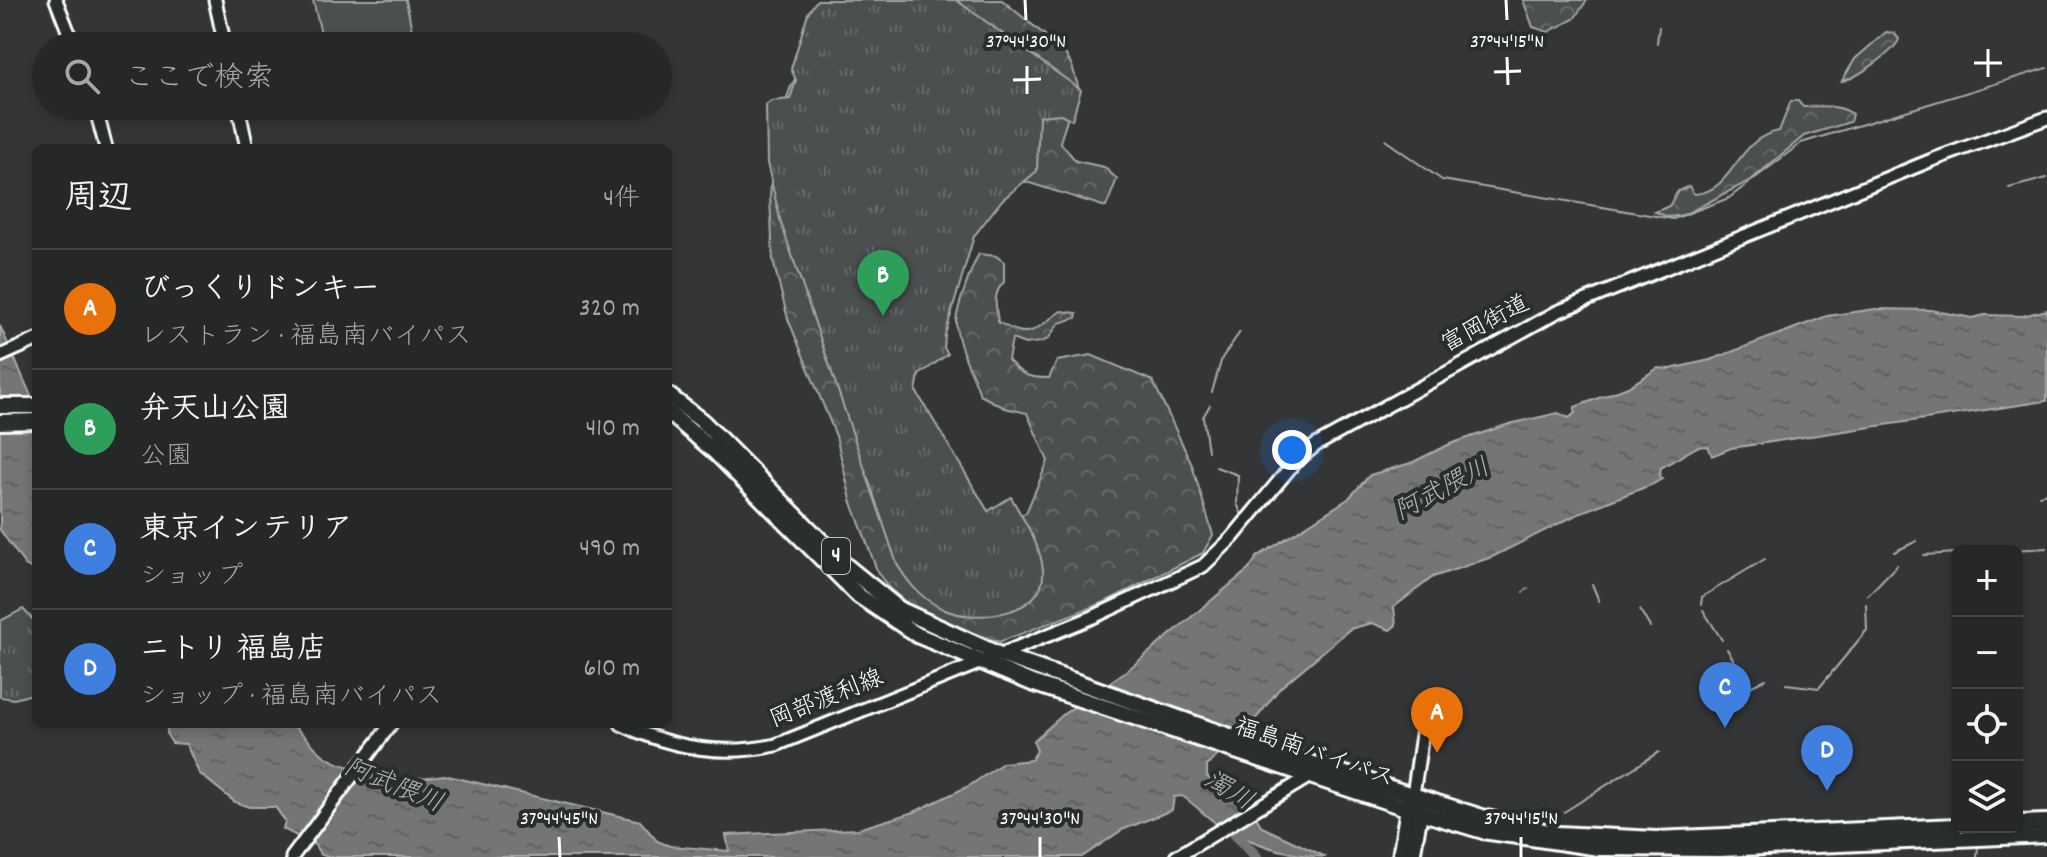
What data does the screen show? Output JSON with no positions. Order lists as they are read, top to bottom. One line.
{"streets":{"highway":["4","福島南バイパス"],"street":["富岡街道","岡部渡利線"]},"crossings":[["富岡街道","岡部渡利線"],["富岡街道","福島南バイパス"],["岡部渡利線","福島南バイパス"]],"water":["阿武隈川","濁川"],"page":{"search":"ここで検索","heading":["周辺","4件"],"list":[{"mark":"A","name":"びっくりドンキー","note":"レストラン · 福島南バイパス","value":"320 m"},{"mark":"B","name":"弁天山公園","note":"公園","value":"410 m"},{"mark":"C","name":"東京インテリア","note":"ショップ","value":"490 m"},{"mark":"D","name":"ニトリ 福島店","note":"ショップ · 福島南バイパス","value":"610 m"}],"pins":["B","C","A","D"],"map_buttons":["+","−"]},"coordinates":["37°44'30\"N","37°44'15\"N","37°44'45\"N"]}
